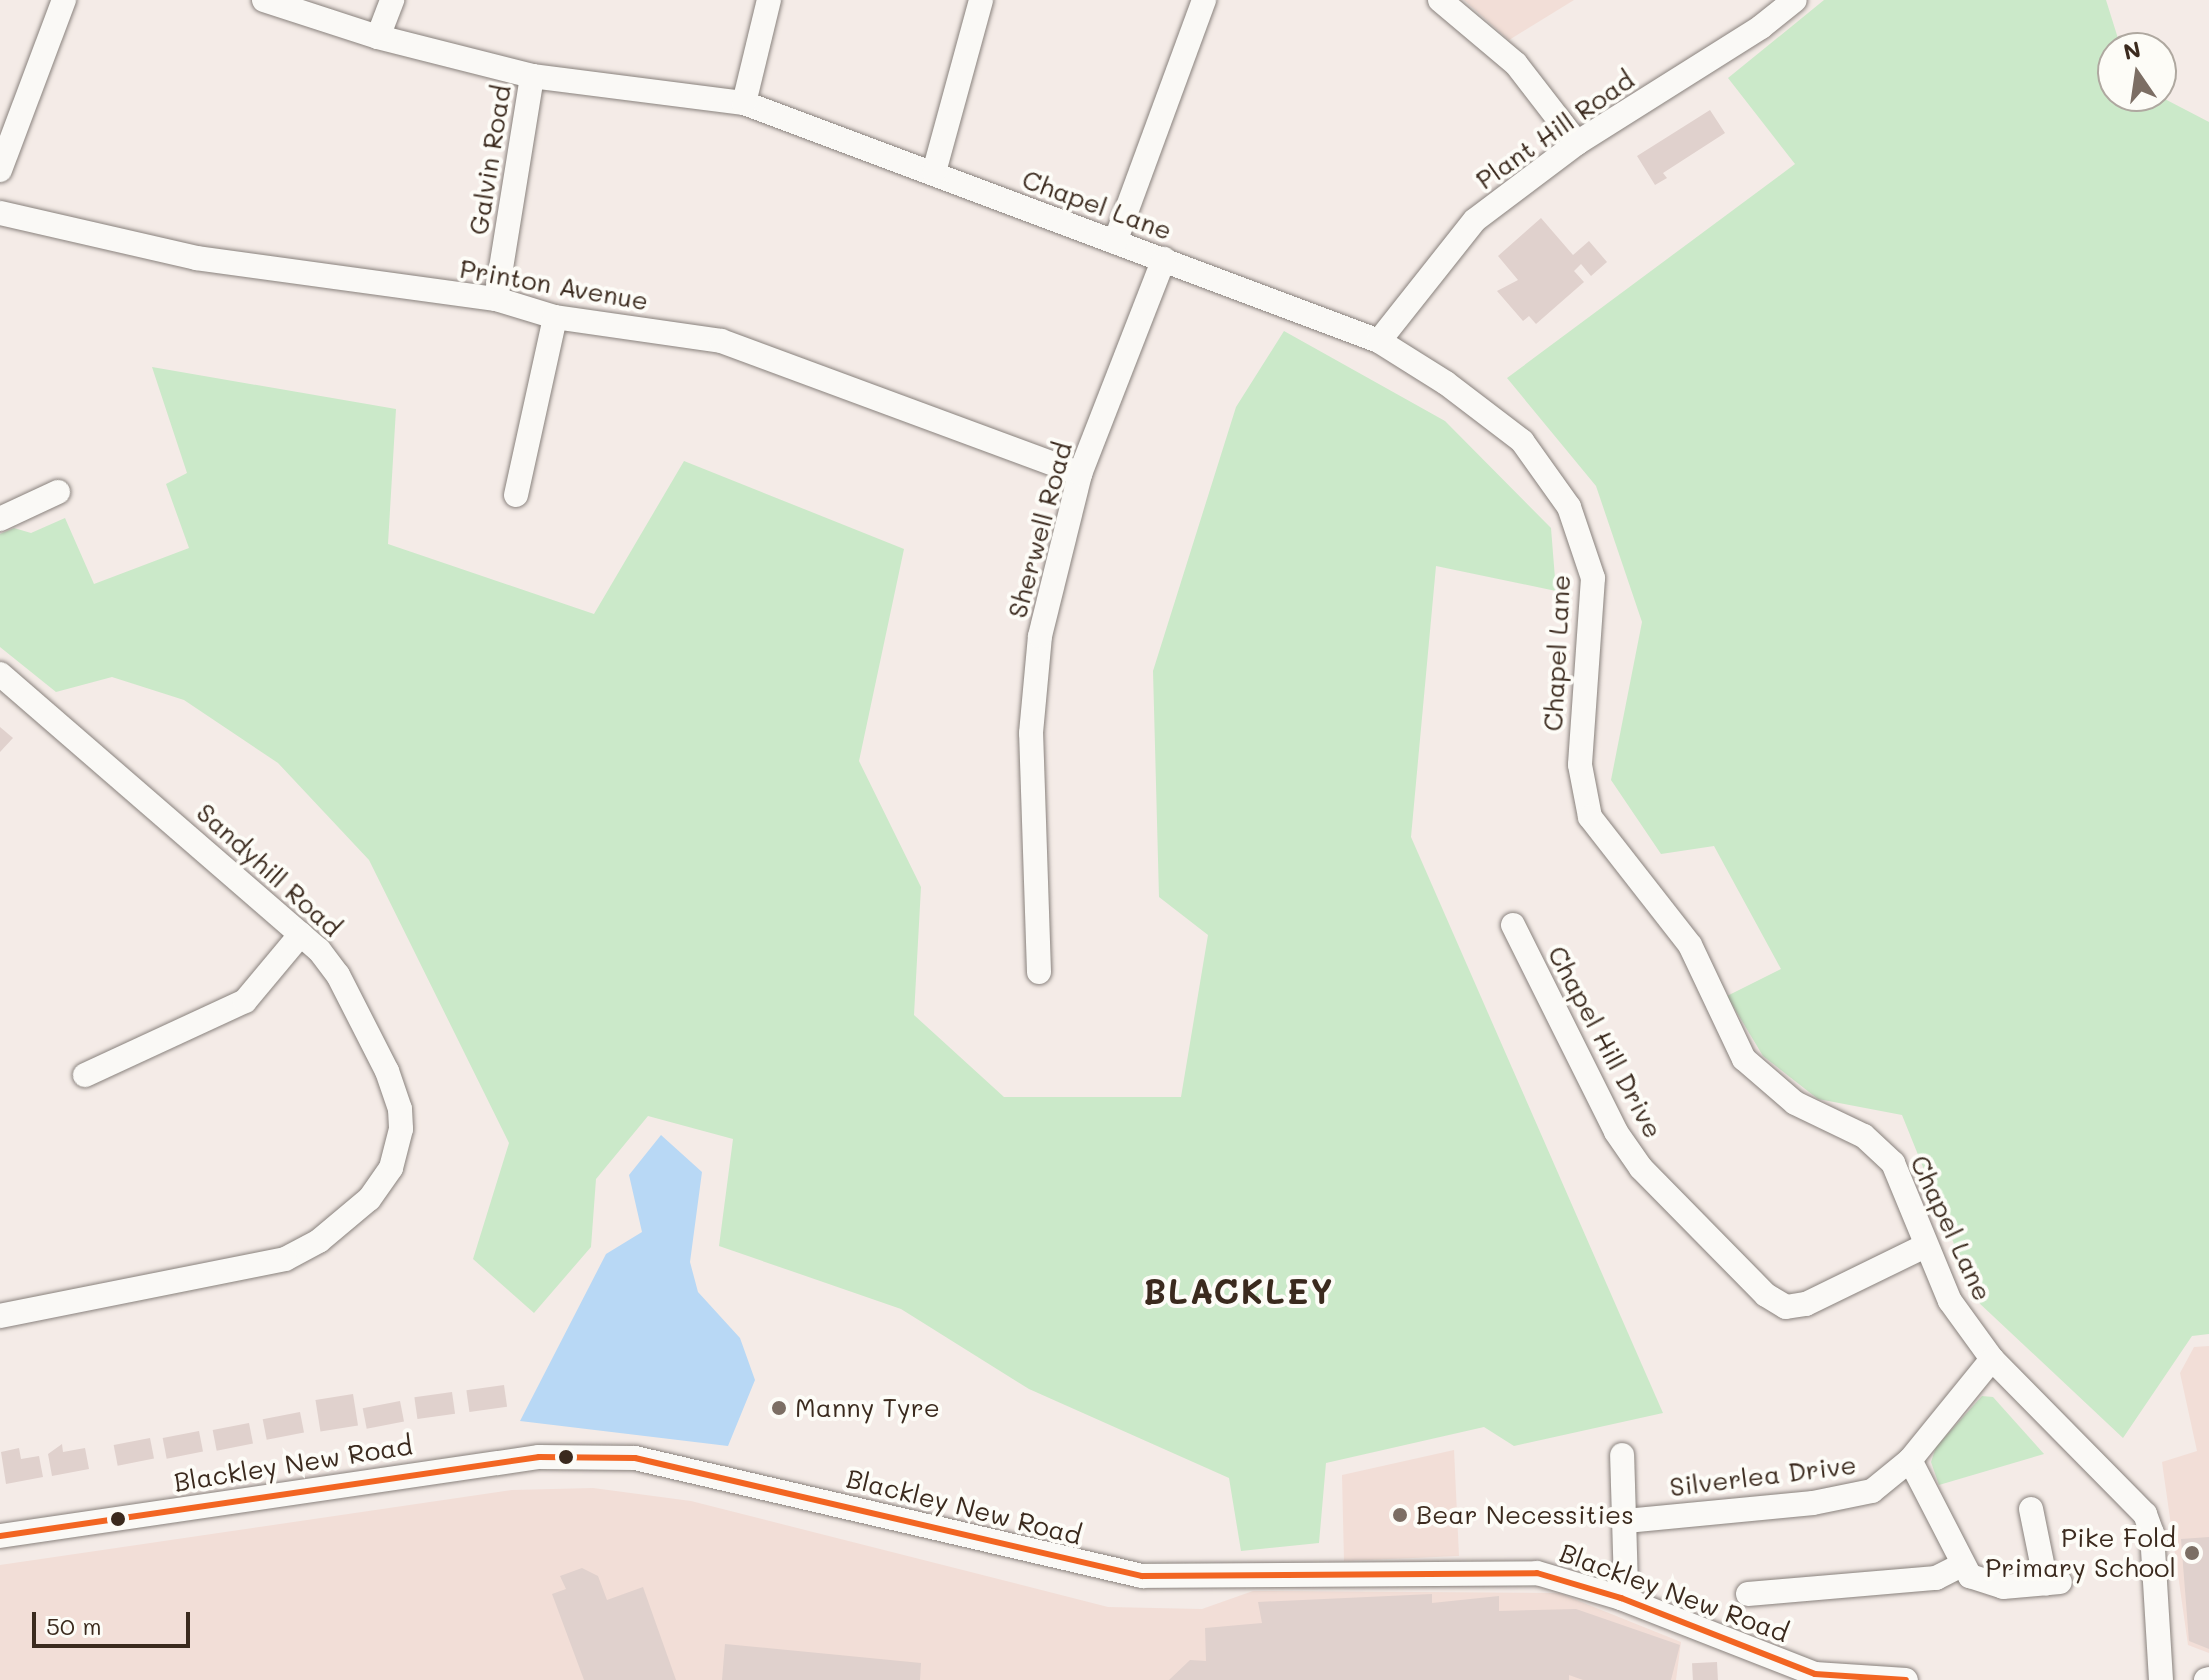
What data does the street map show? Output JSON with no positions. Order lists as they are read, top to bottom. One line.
{"streets":{"street":["Plant Hill Road","Galvin Road","Chapel Lane","Printon Avenue","Sherwell Road","Sandyhill Road","Chapel Hill Drive","Blackley New Road","Silverlea Drive"]},"crossings":[["Plant Hill Road","Chapel Lane"],["Galvin Road","Chapel Lane"],["Galvin Road","Printon Avenue"],["Chapel Lane","Sherwell Road"],["Chapel Lane","Chapel Hill Drive"],["Chapel Lane","Silverlea Drive"],["Printon Avenue","Sherwell Road"]],"districts":["BLACKLEY"],"places":["Manny Tyre","Bear Necessities","Pike Fold Primary School"],"scale_bar":"50 m","north":"top"}
